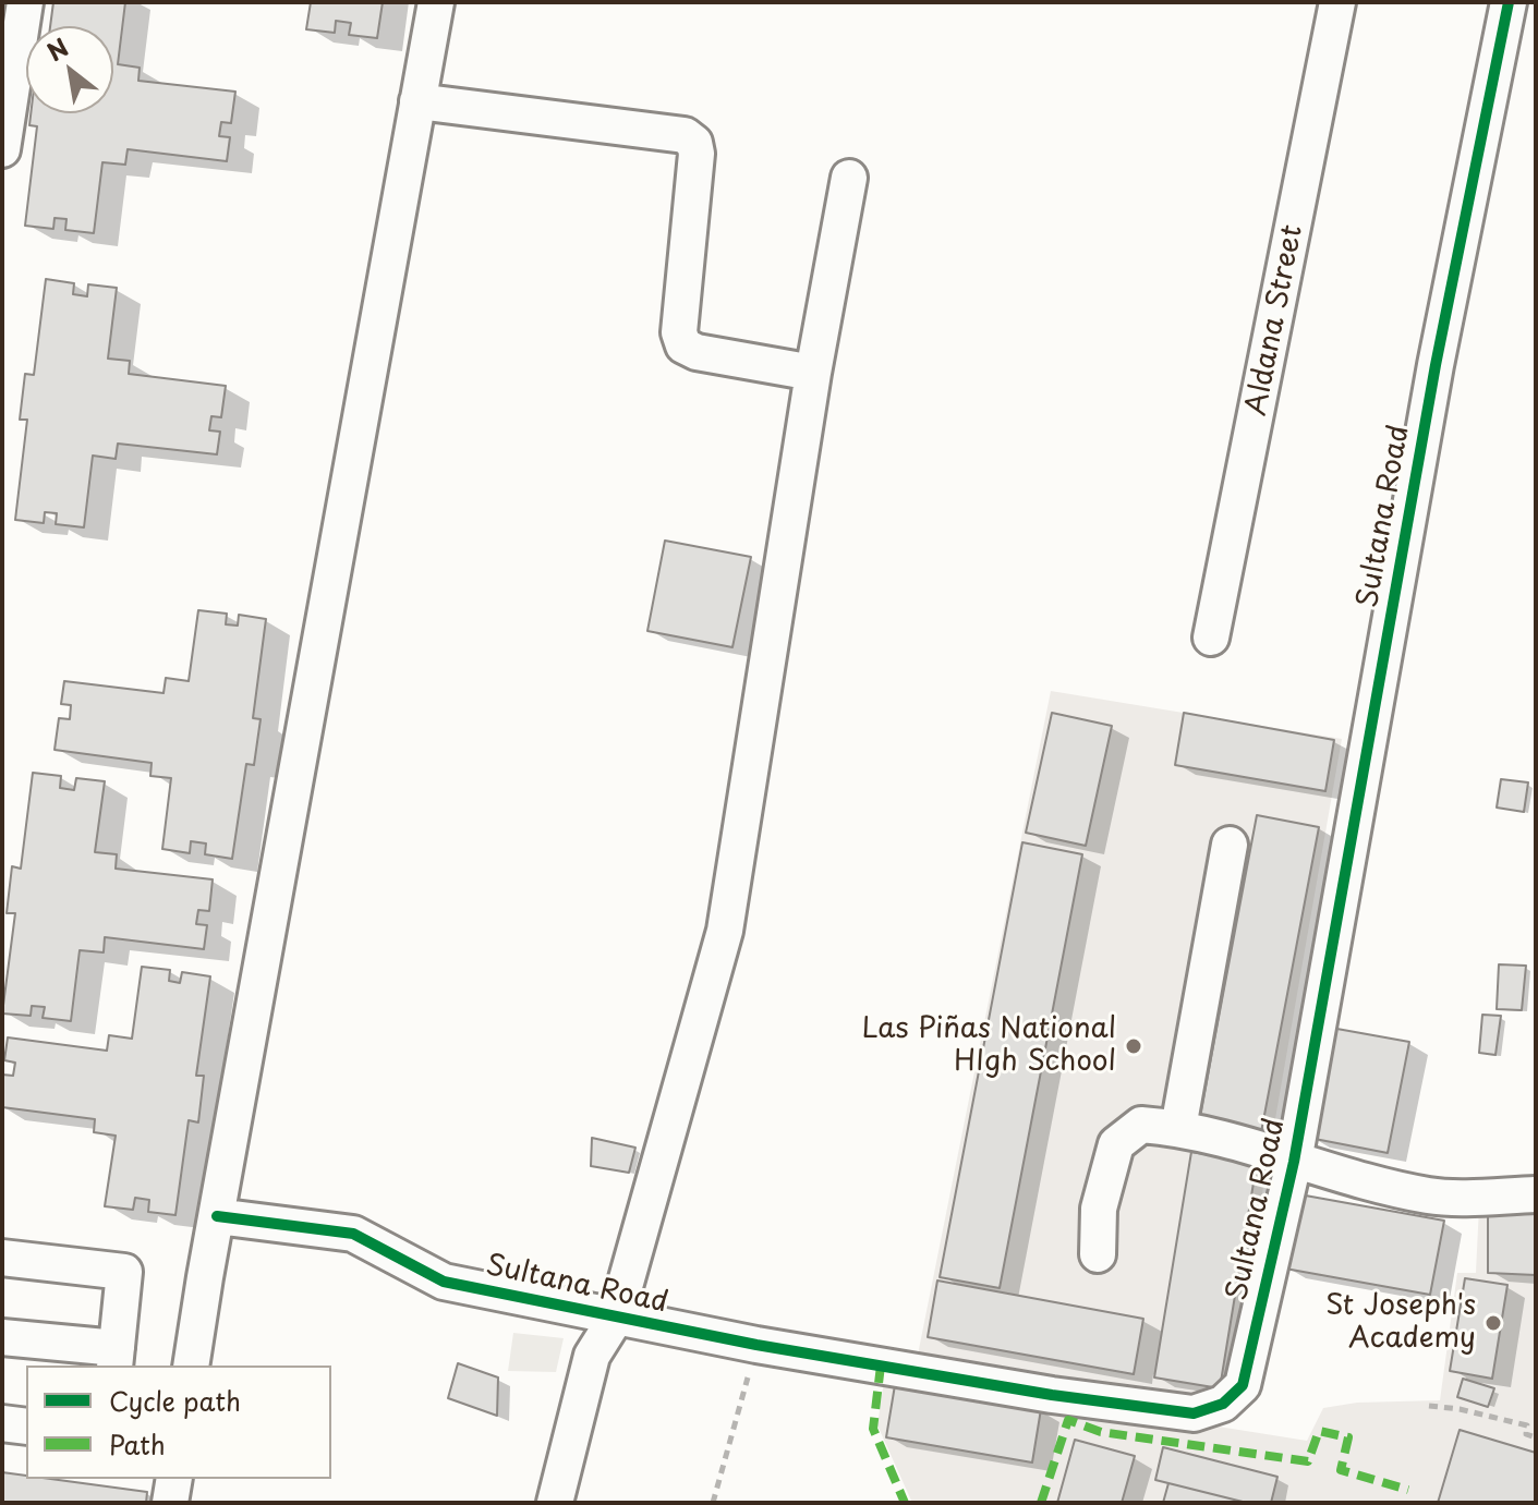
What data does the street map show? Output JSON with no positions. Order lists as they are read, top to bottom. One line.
{"streets":{"street":["Aldana Street","Sultana Road"]},"places":["Las Piñas National HIgh School","St Joseph's Academy"],"legend":["Cycle path","Path"],"north":"top left"}
